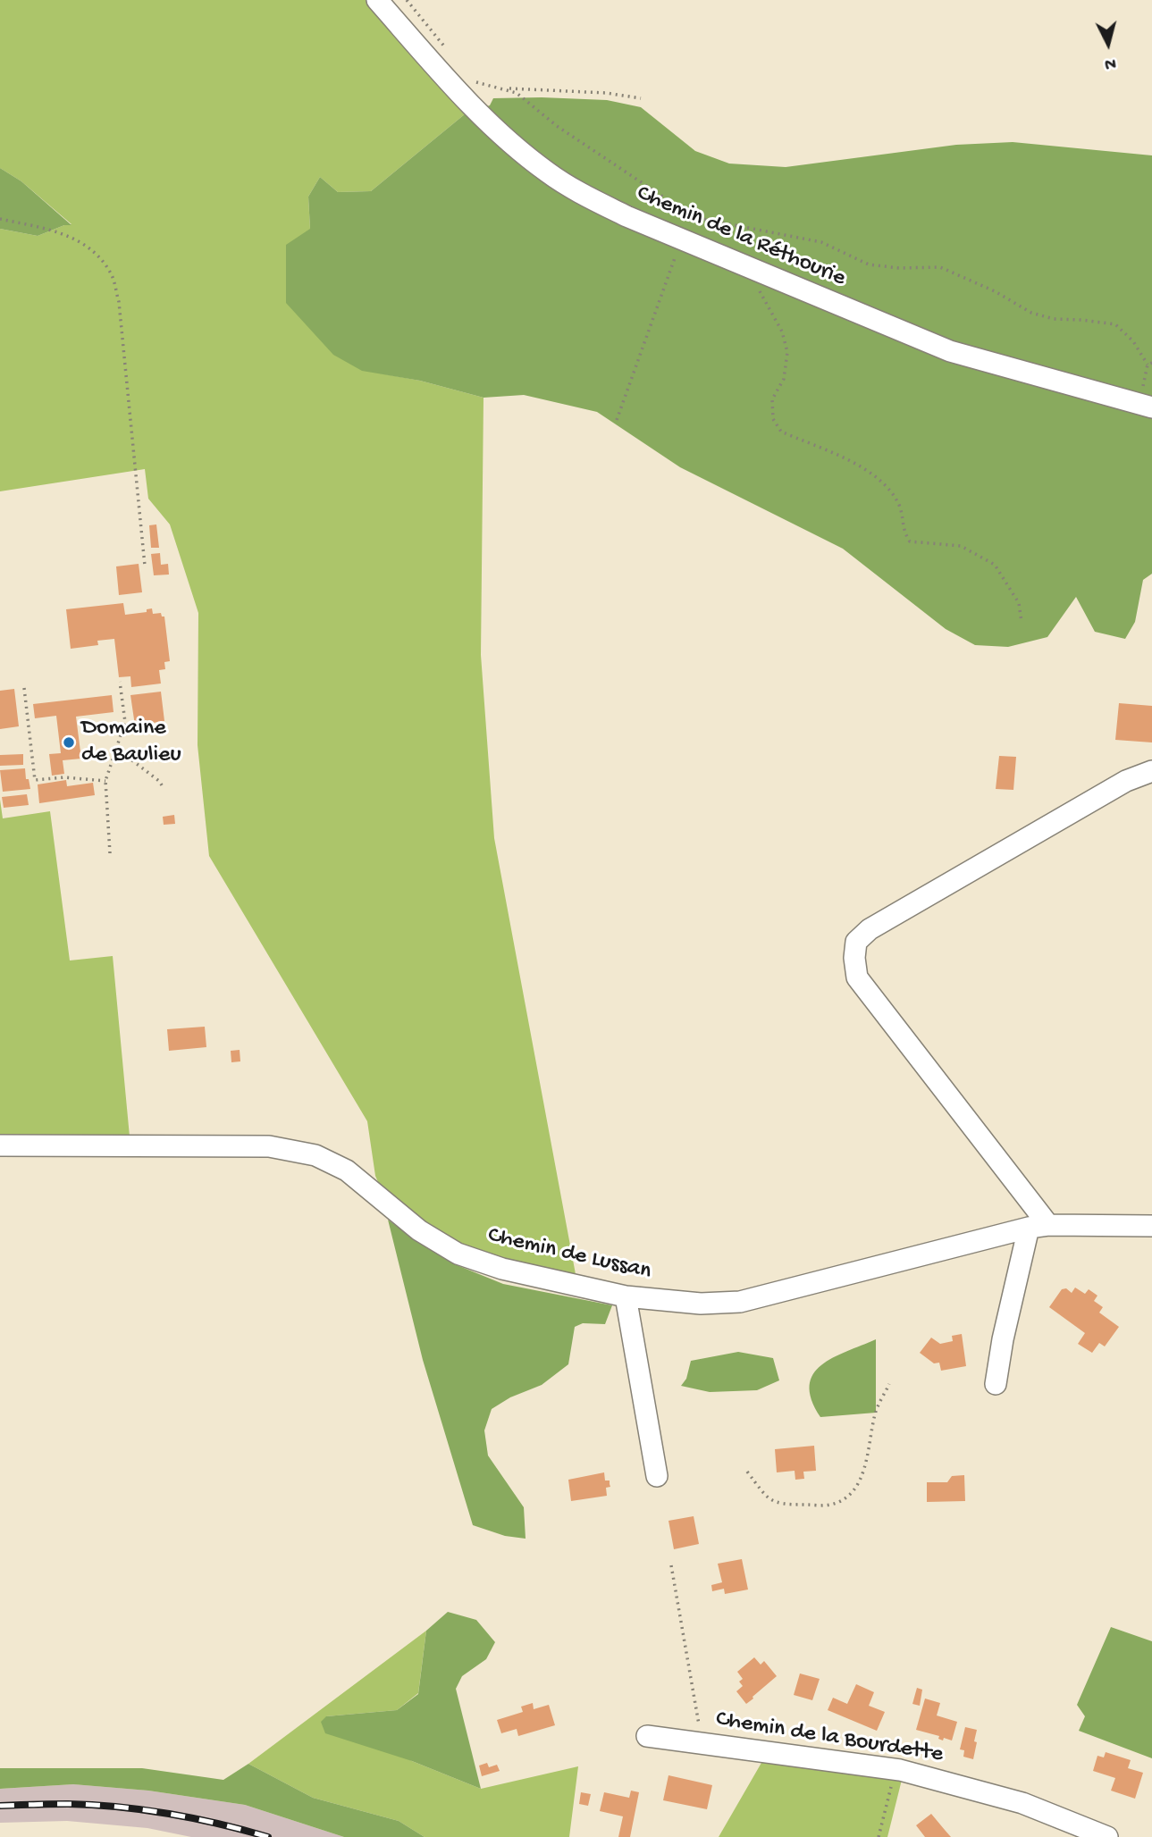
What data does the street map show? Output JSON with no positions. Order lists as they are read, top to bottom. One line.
{"streets":{"street":["Chemin de la Réthourie","Chemin de Lussan","Chemin de la Bourdette"]},"places":["Domaine de Baulieu"],"north":"bottom"}
